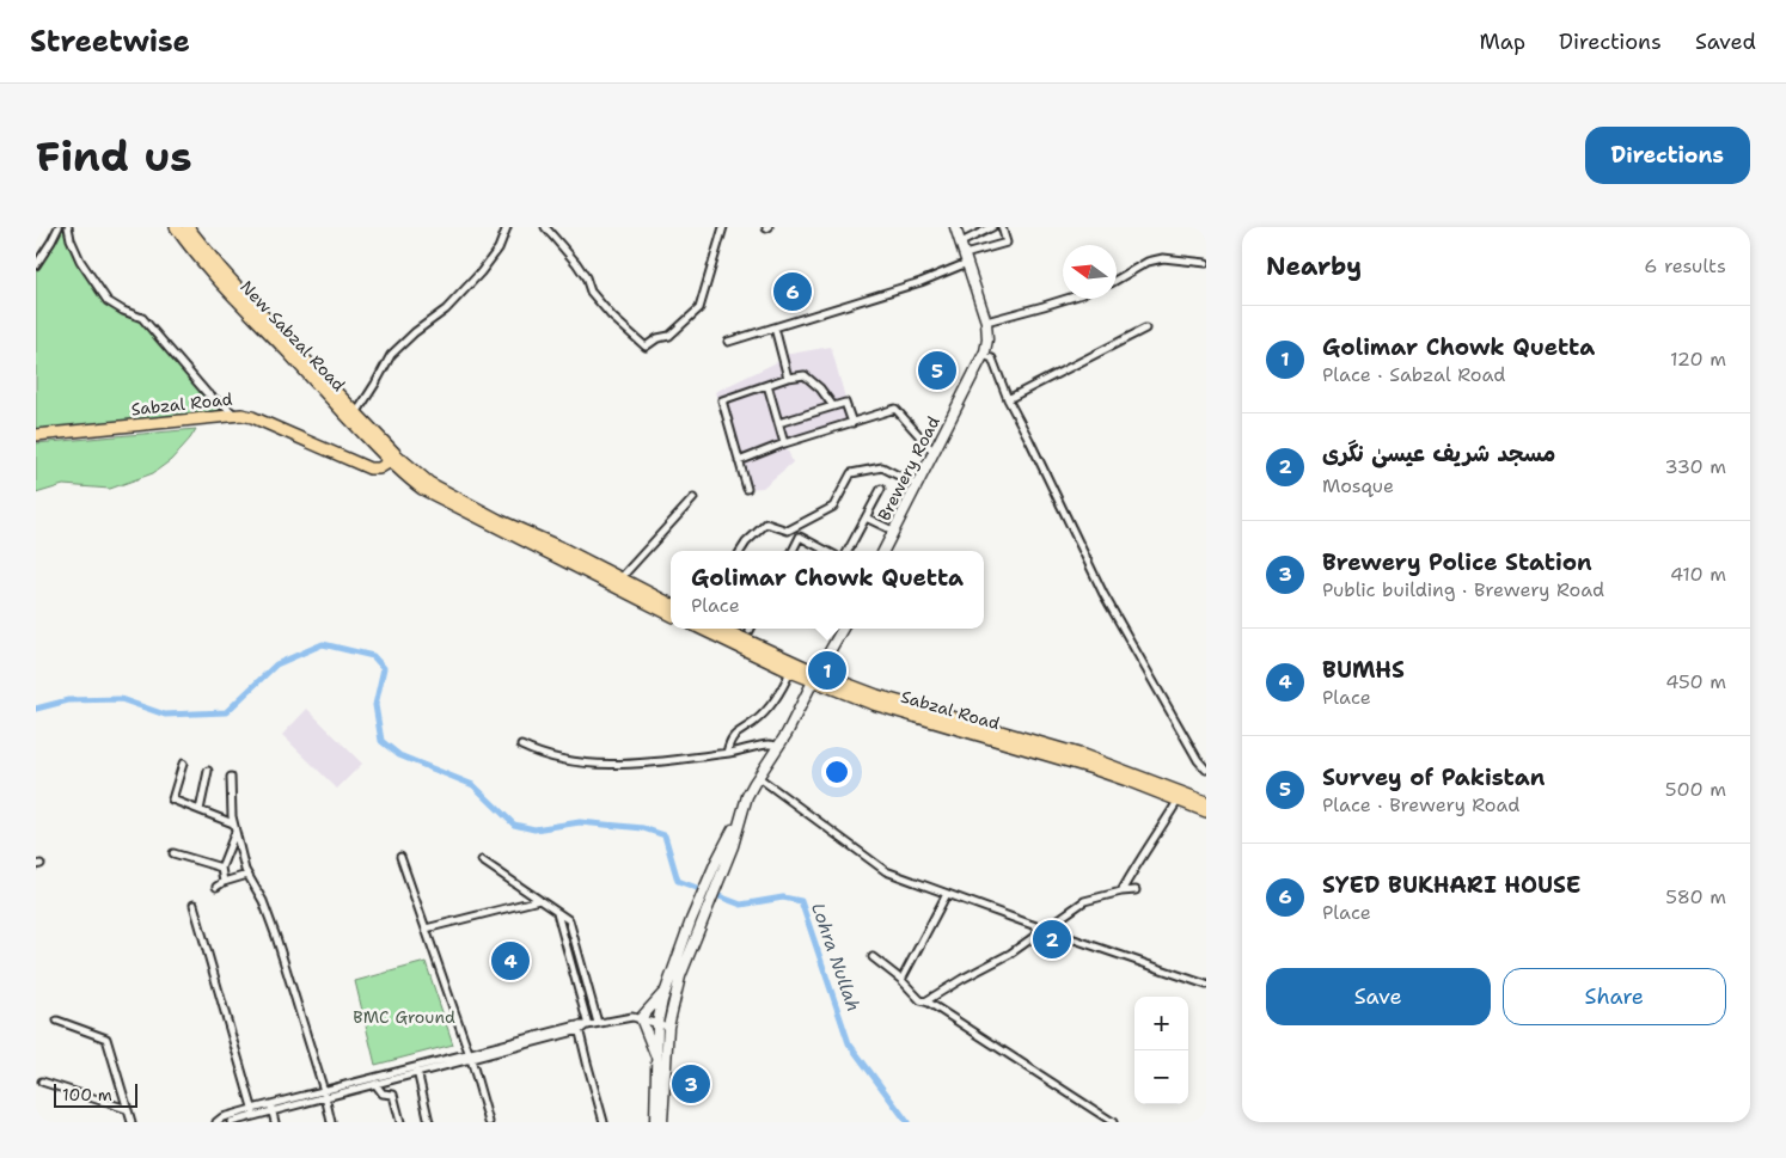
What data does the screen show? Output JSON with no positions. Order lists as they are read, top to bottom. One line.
{"streets":{"main road":["New Sabzal Road","Sabzal Road","Brewery Road"]},"crossings":[["New Sabzal Road","Sabzal Road"]],"water":["Lohra Nullah"],"parks":["BMC Ground"],"scale_bar":"100 m","north":"left","page":{"header":"Streetwise","nav":["Map","Directions","Saved"],"buttons":["Directions",["Save","Share"]],"title":"Find us","heading":["Nearby","6 results"],"pins":["6","5","1","2","4","3"],"list":[{"mark":"1","name":"Golimar Chowk Quetta","note":"Place · Sabzal Road","value":"120 m"},{"mark":"2","name":"مسجد شریف عیسیٰ نگری","note":"Mosque","value":"330 m"},{"mark":"3","name":"Brewery Police Station","note":"Public building · Brewery Road","value":"410 m"},{"mark":"4","name":"BUMHS","note":"Place","value":"450 m"},{"mark":"5","name":"Survey of Pakistan","note":"Place · Brewery Road","value":"500 m"},{"mark":"6","name":"SYED BUKHARI HOUSE","note":"Place","value":"580 m"}],"popup":["Golimar Chowk Quetta","Place"],"map_buttons":["+","−"],"scale":"100 m"}}
